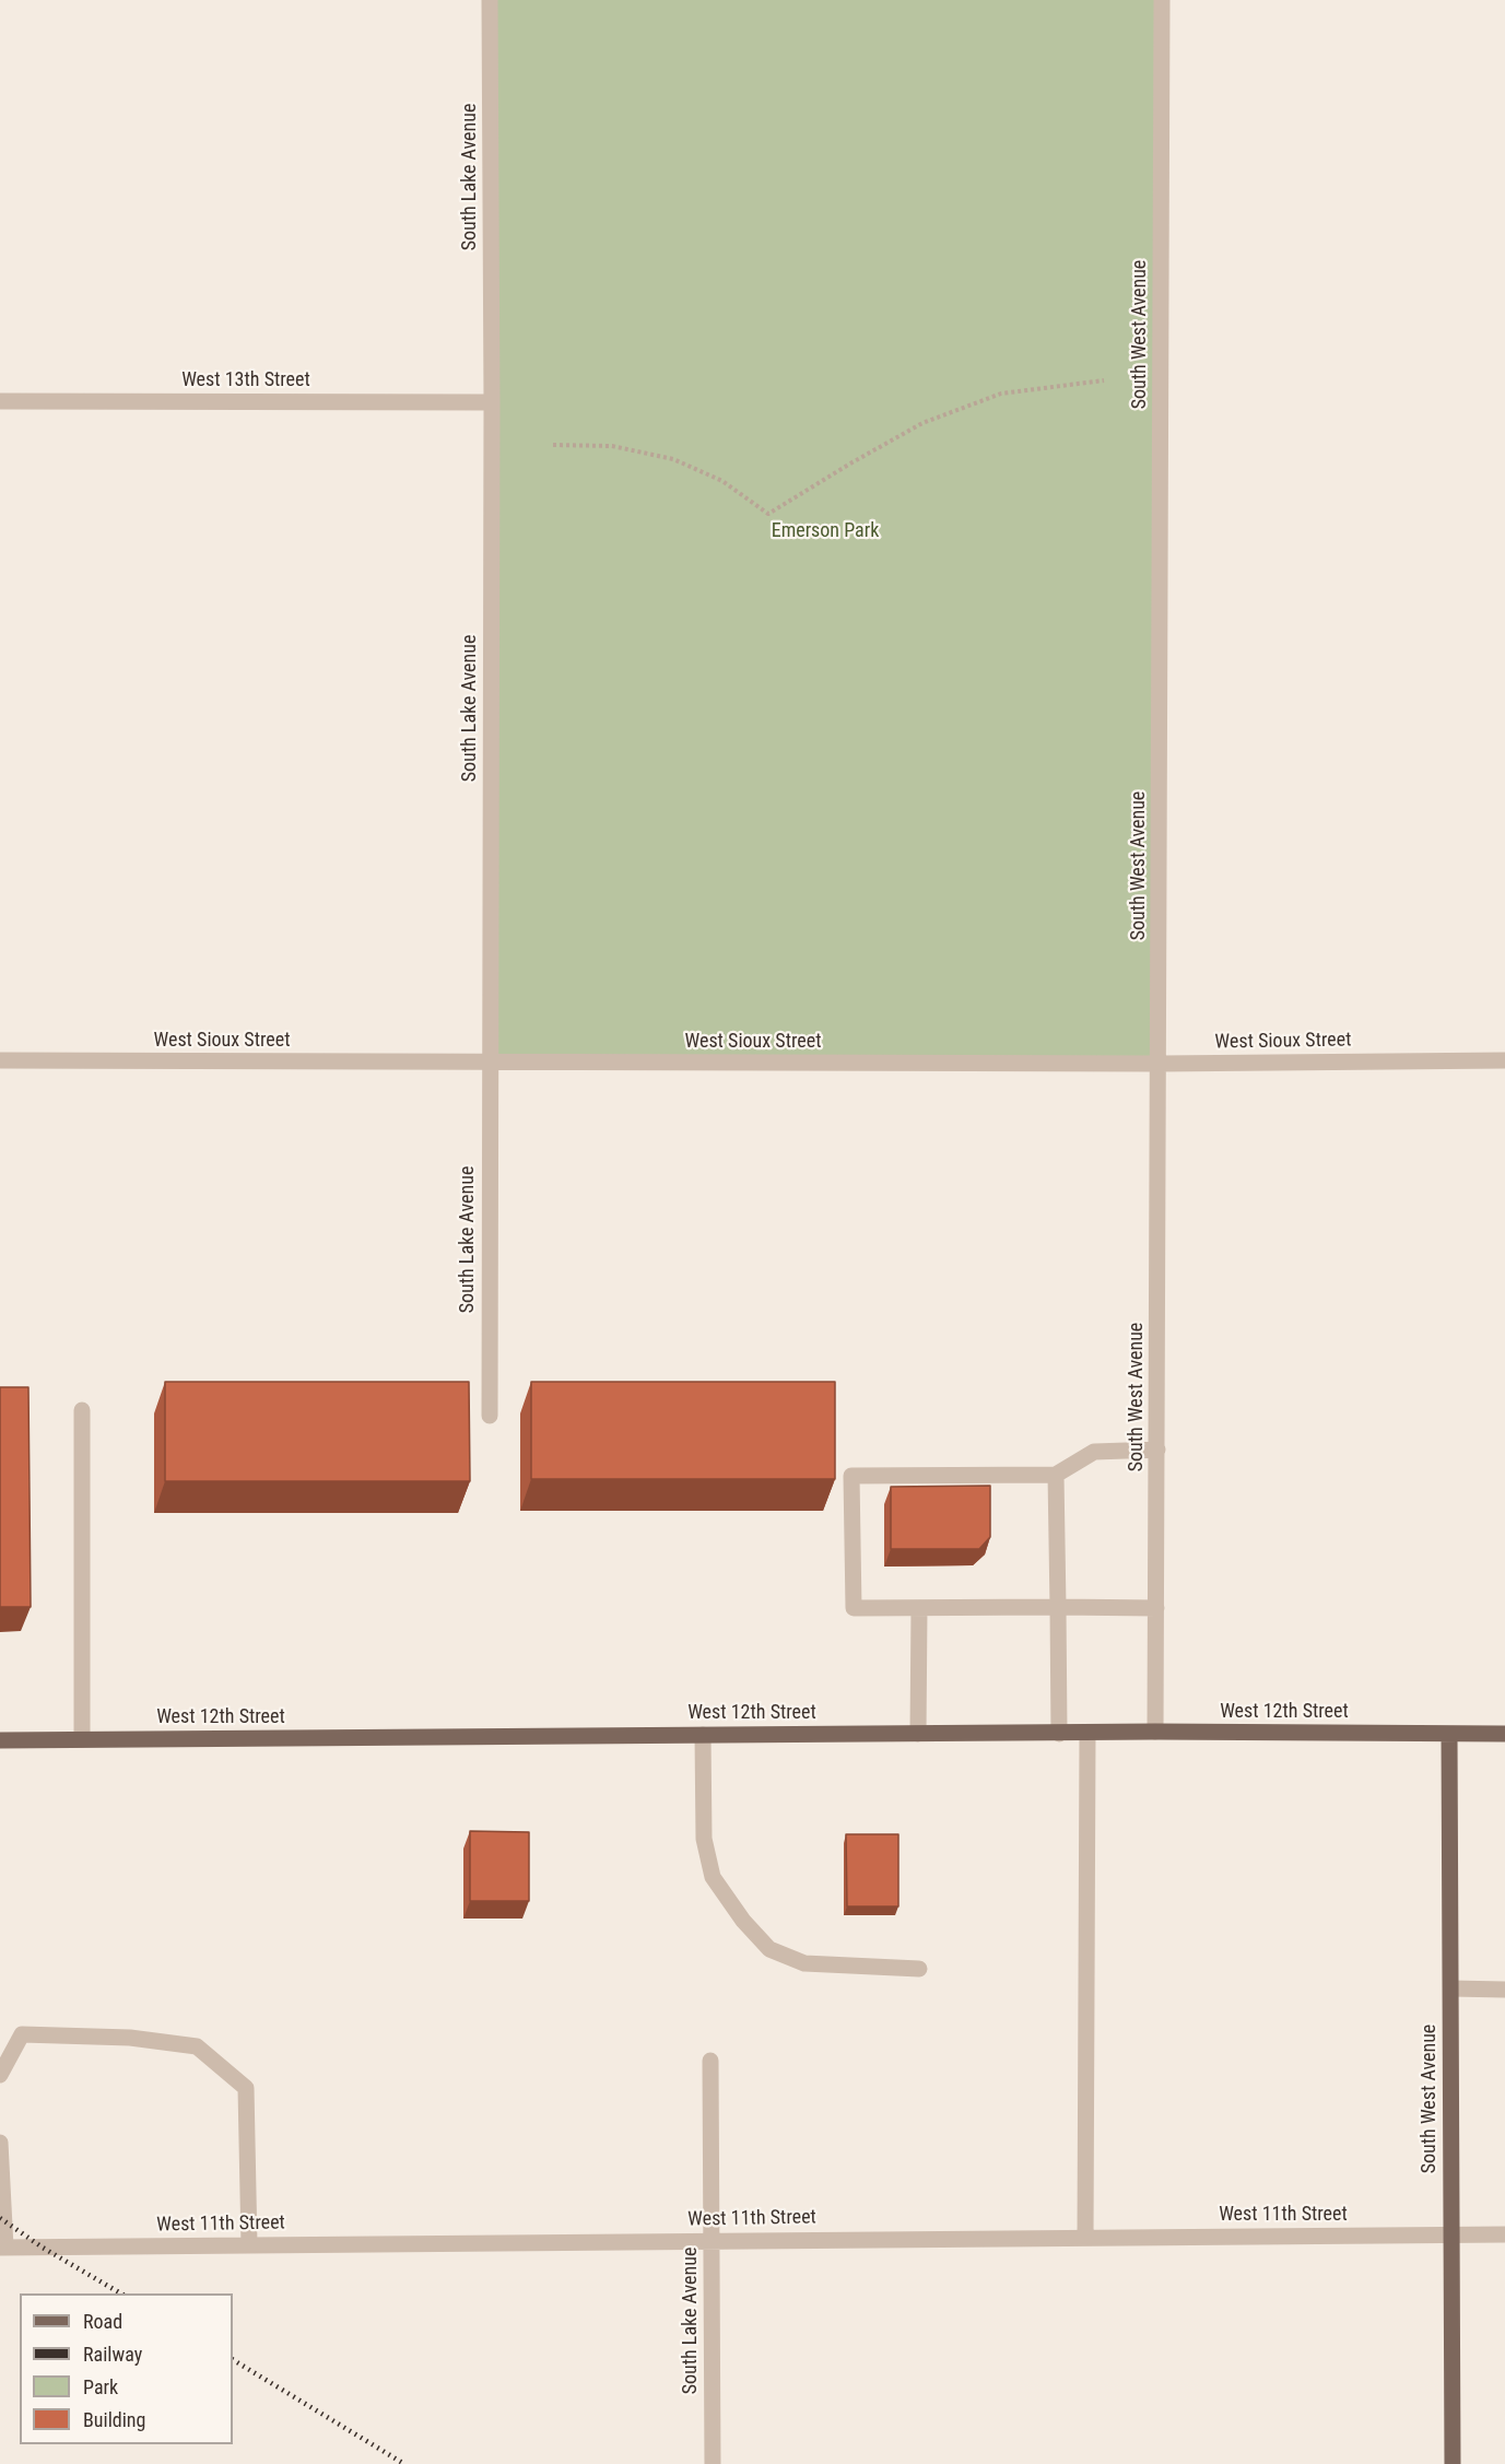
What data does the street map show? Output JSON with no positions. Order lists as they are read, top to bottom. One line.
{"streets":{"main road":["South West Avenue","West 12th Street"],"street":["South Lake Avenue","West 13th Street","West Sioux Street","West 11th Street"]},"crossings":[["South Lake Avenue","West 13th Street"],["South Lake Avenue","West Sioux Street"],["South Lake Avenue","West 11th Street"],["South West Avenue","West Sioux Street"],["South West Avenue","West 12th Street"],["South West Avenue","West 11th Street"]],"parks":["Emerson Park"],"legend":["Road","Railway","Park","Building"]}
